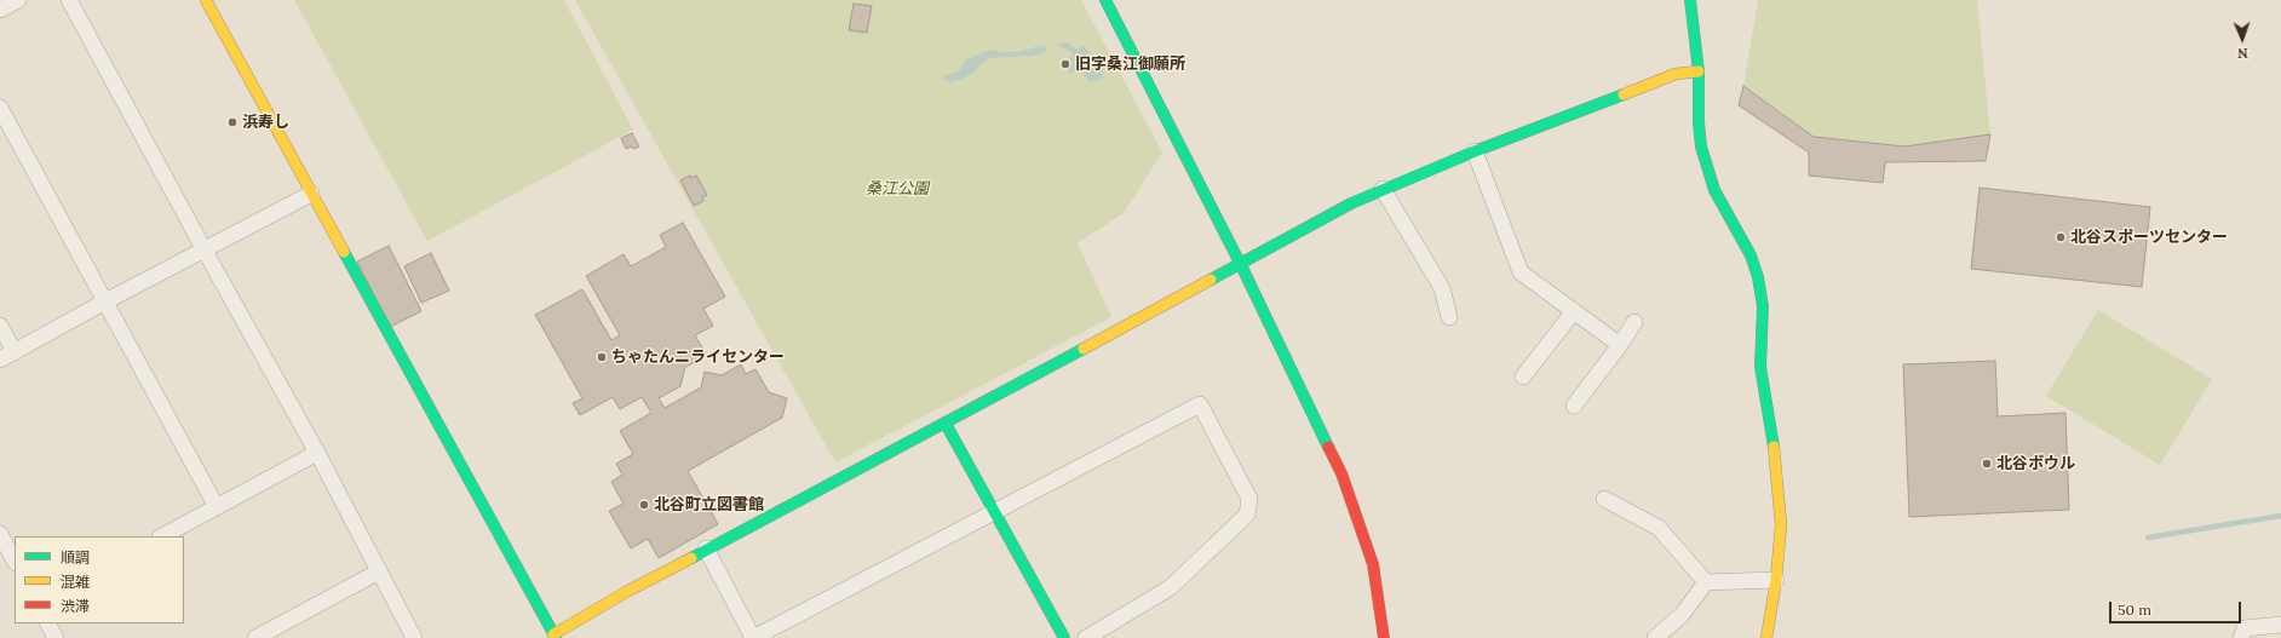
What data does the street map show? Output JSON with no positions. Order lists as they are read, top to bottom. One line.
{"parks":["桑江公園"],"places":["旧字桑江御願所","浜寿し","北谷スポーツセンター","ちゃたんニライセンター","北谷ボウル","北谷町立図書館"],"legend":["順調","混雑","渋滞"],"scale_bar":"50 m","north":"bottom"}
